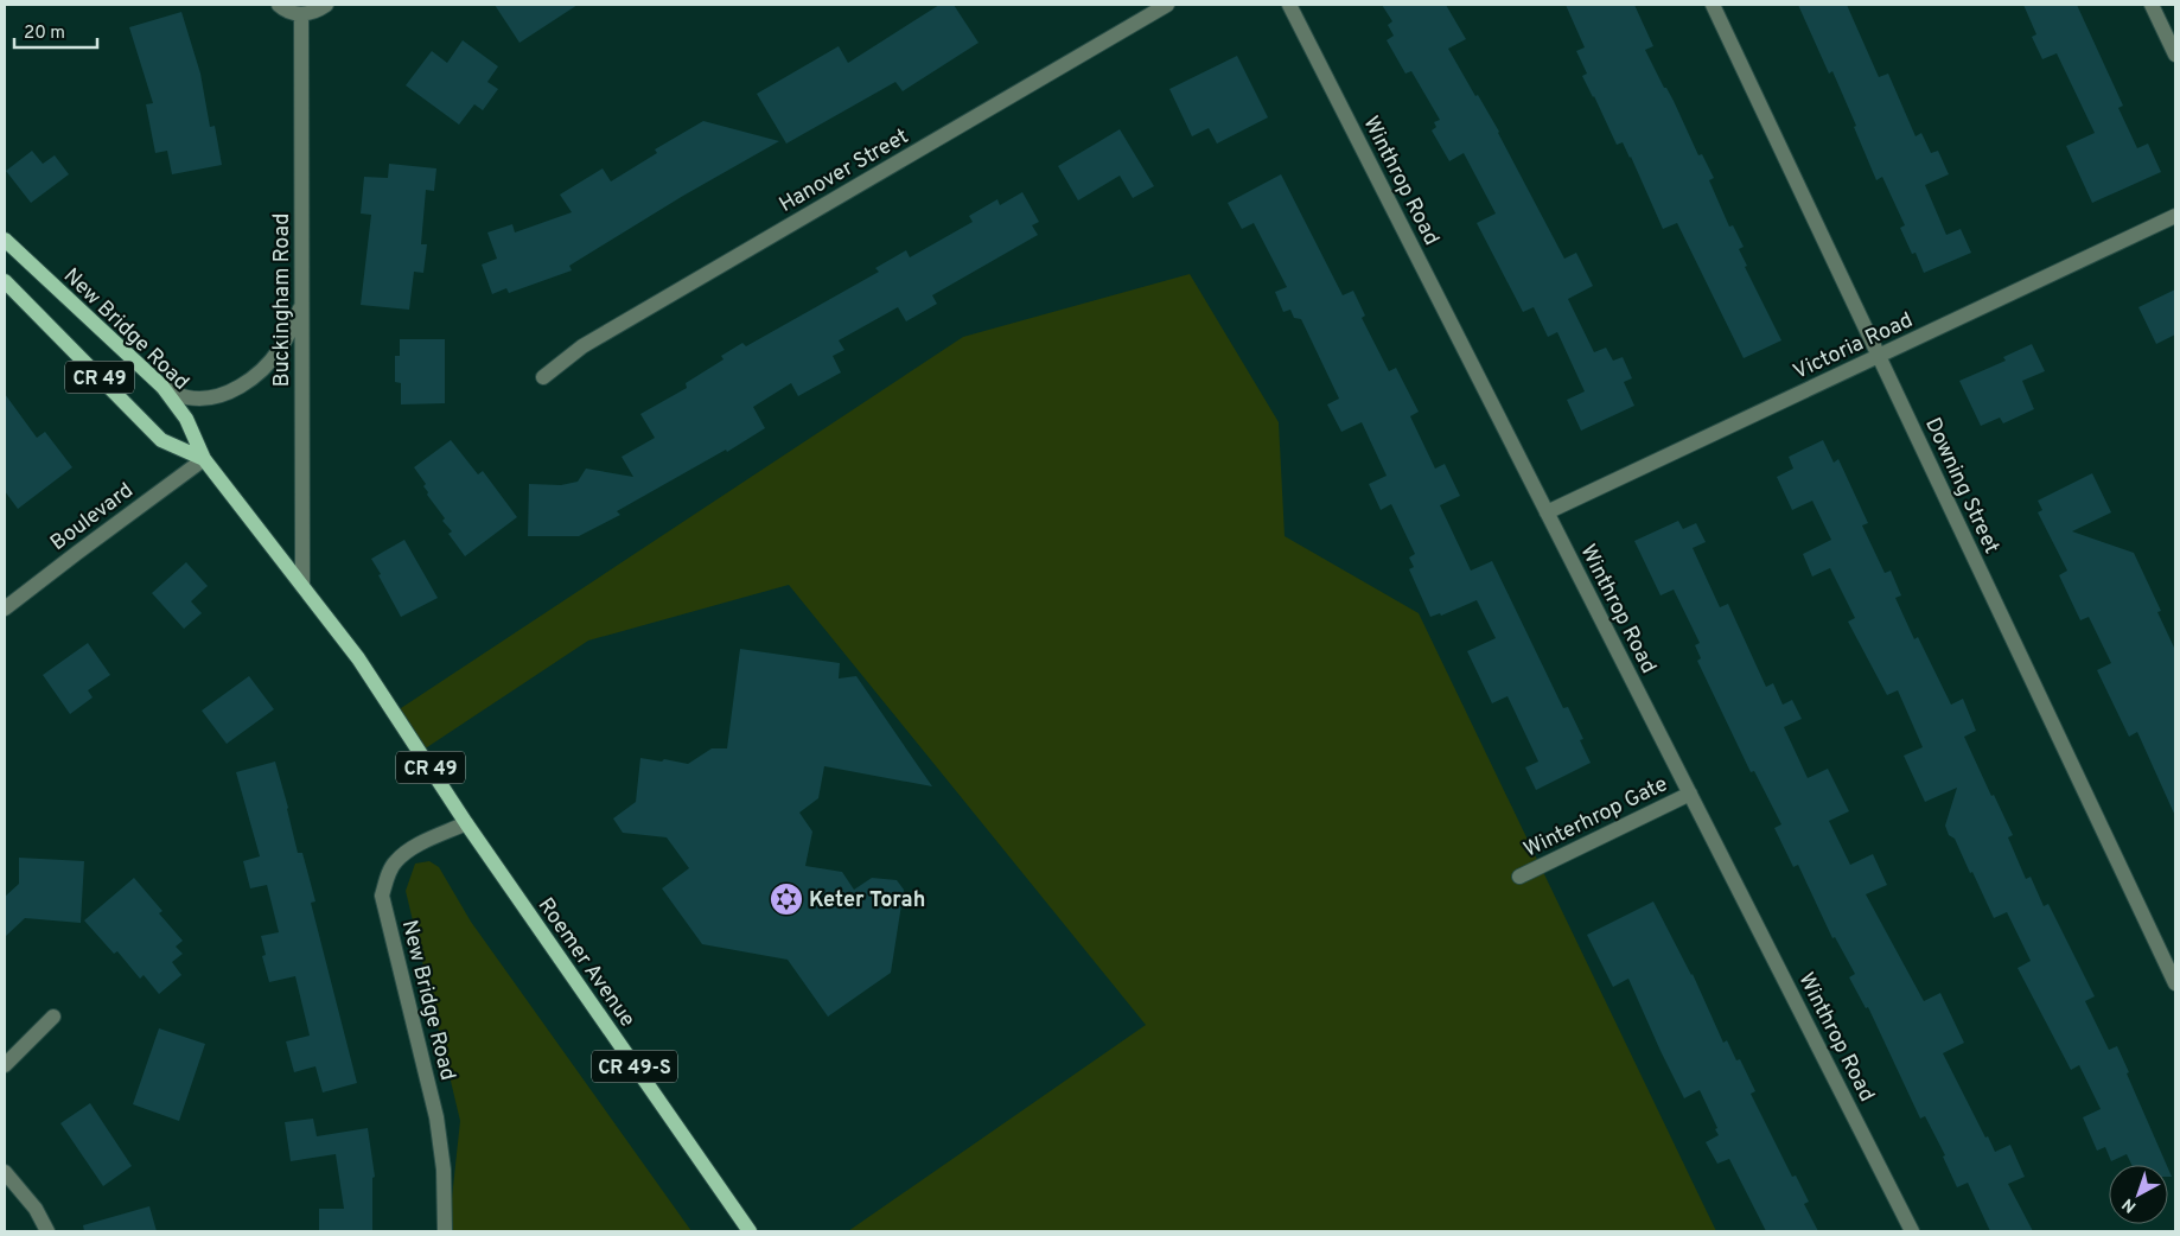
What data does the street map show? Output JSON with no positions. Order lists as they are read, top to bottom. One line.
{"streets":{"main road":["New Bridge Road","CR 49","Roemer Avenue","CR 49-S"],"street":["Hanover Street","Winthrop Road","Buckingham Road","Victoria Road","Downing Street","Boulevard","Winterhrop Gate"]},"crossings":[["Winthrop Road","Victoria Road"],["Winthrop Road","Winterhrop Gate"],["Buckingham Road","New Bridge Road"],["Buckingham Road","Roemer Avenue"],["New Bridge Road","Boulevard"],["New Bridge Road","Roemer Avenue"],["Victoria Road","Downing Street"]],"places":{"synagogue":["Keter Torah"]},"scale_bar":"20 m","north":"bottom left"}
